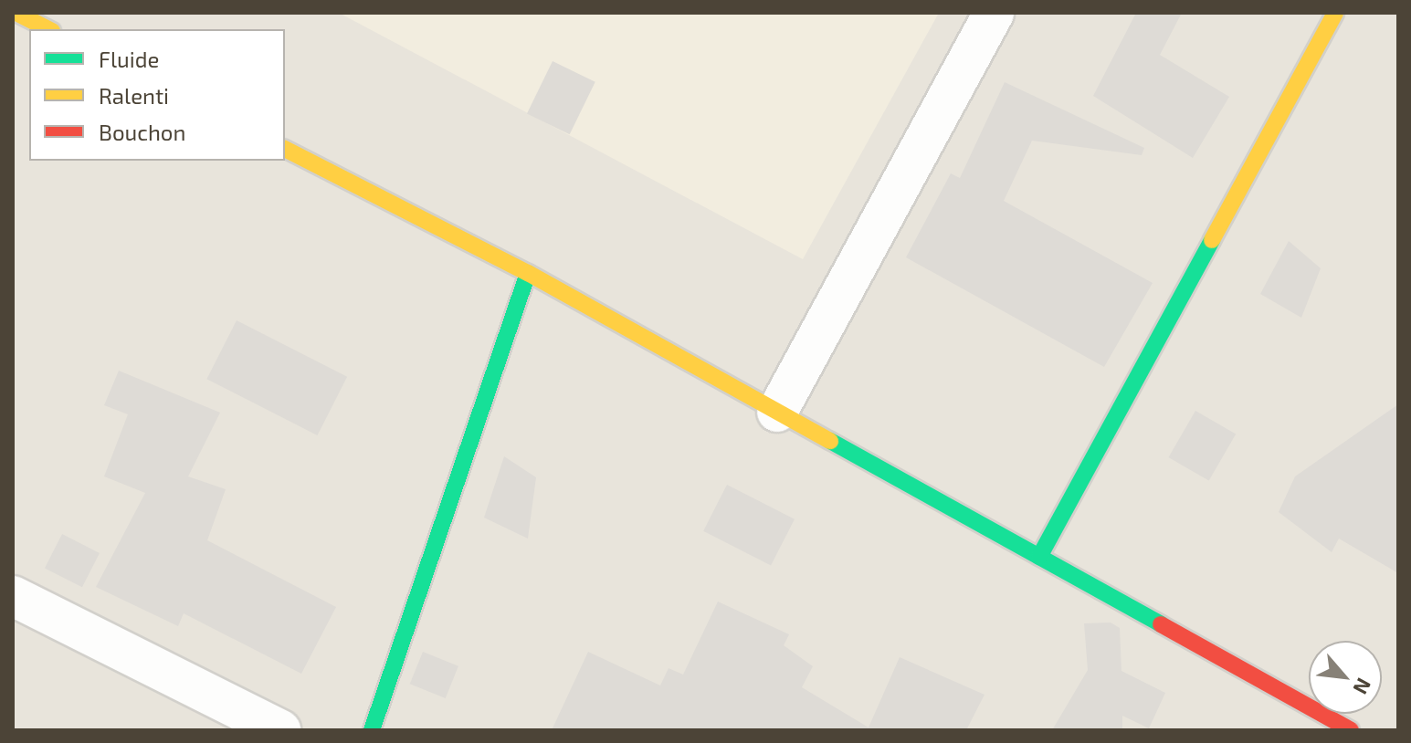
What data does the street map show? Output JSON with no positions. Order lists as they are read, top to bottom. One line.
{"legend":["Fluide","Ralenti","Bouchon"],"north":"bottom right"}
